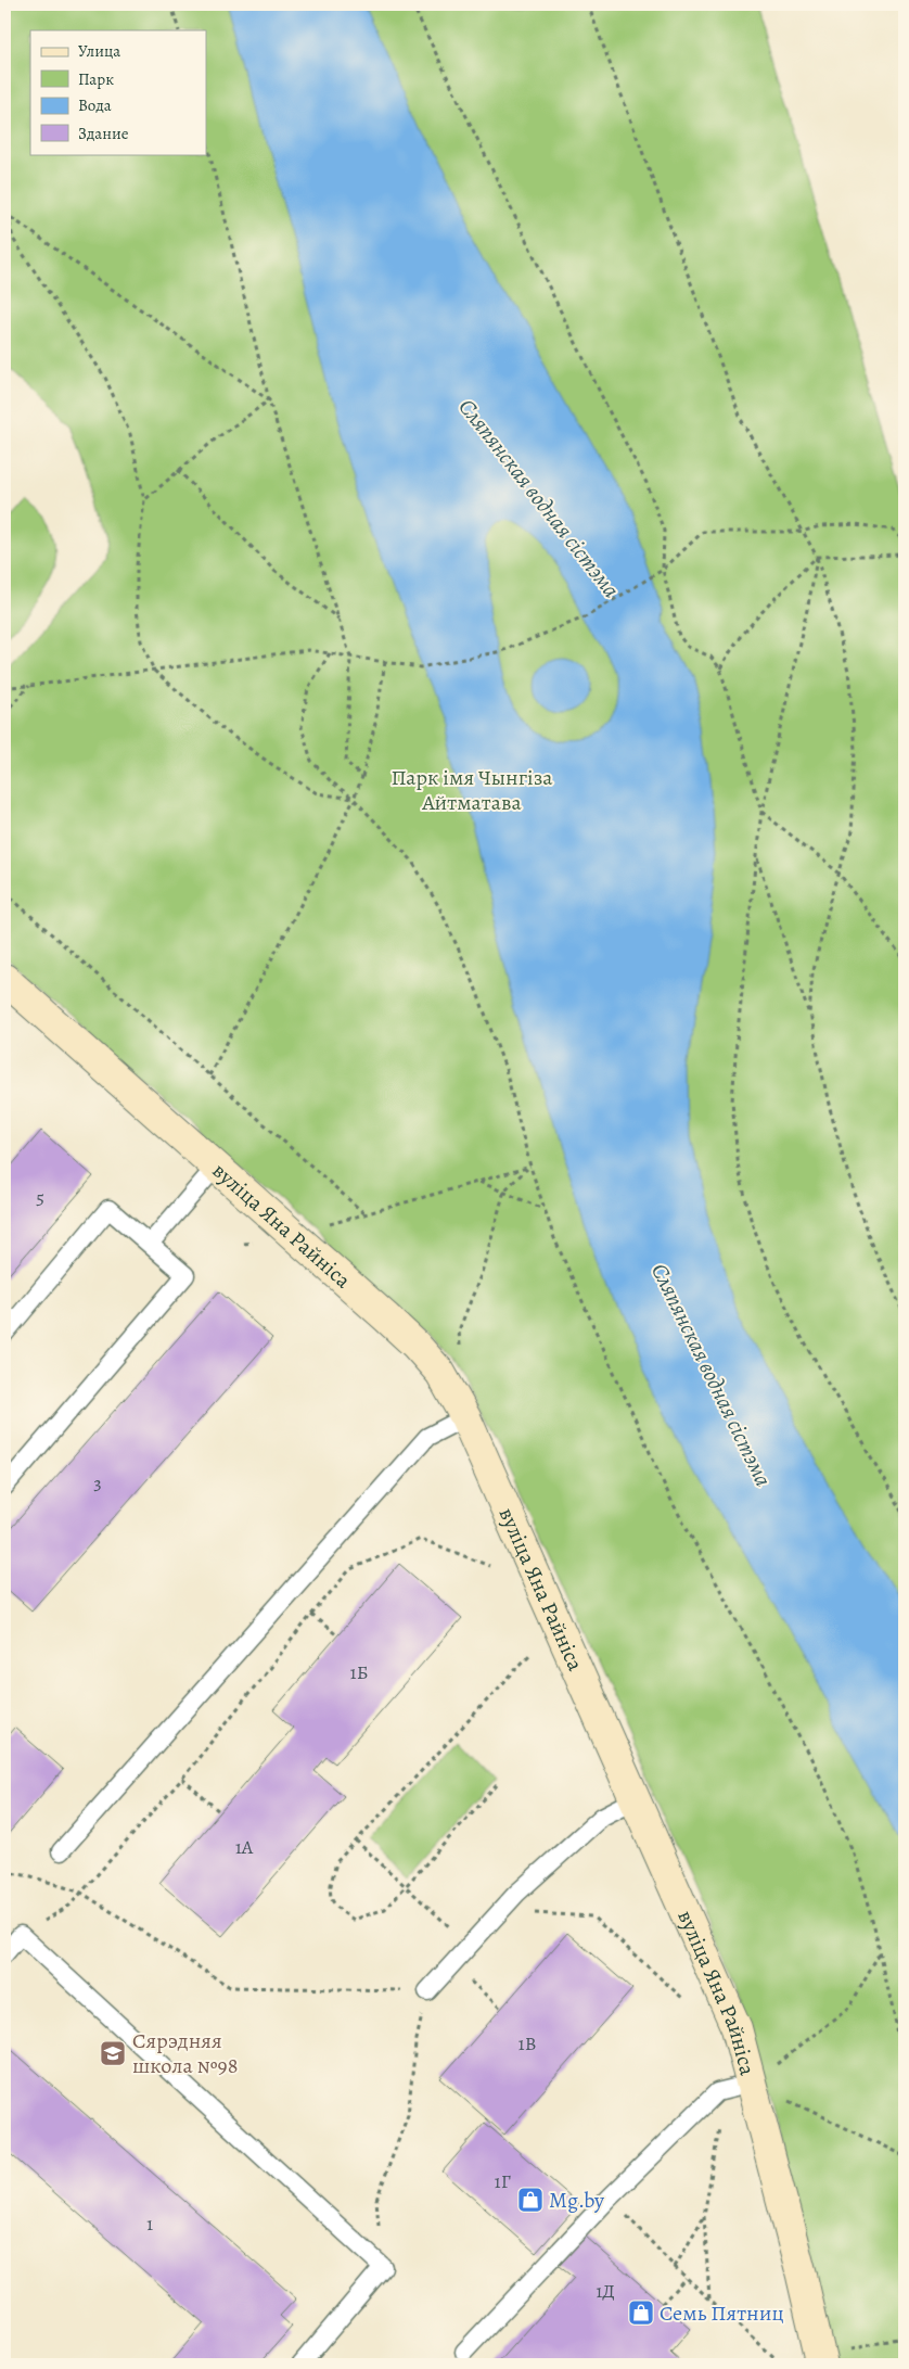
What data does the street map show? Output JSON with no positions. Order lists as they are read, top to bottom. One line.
{"streets":{"street":["вуліца Яна Райніса"]},"water":["Сляпянская водная сістэма"],"parks":["Парк імя Чынгіза Айтматава"],"places":{"school or university":["Сярэдняя школа №98"],"shop":["Mg.by","Семь Пятниц"]},"house_numbers":["5","3","1Б","1А","1В","1Г","1","1Д"],"legend":["Улица","Парк","Вода","Здание"]}
